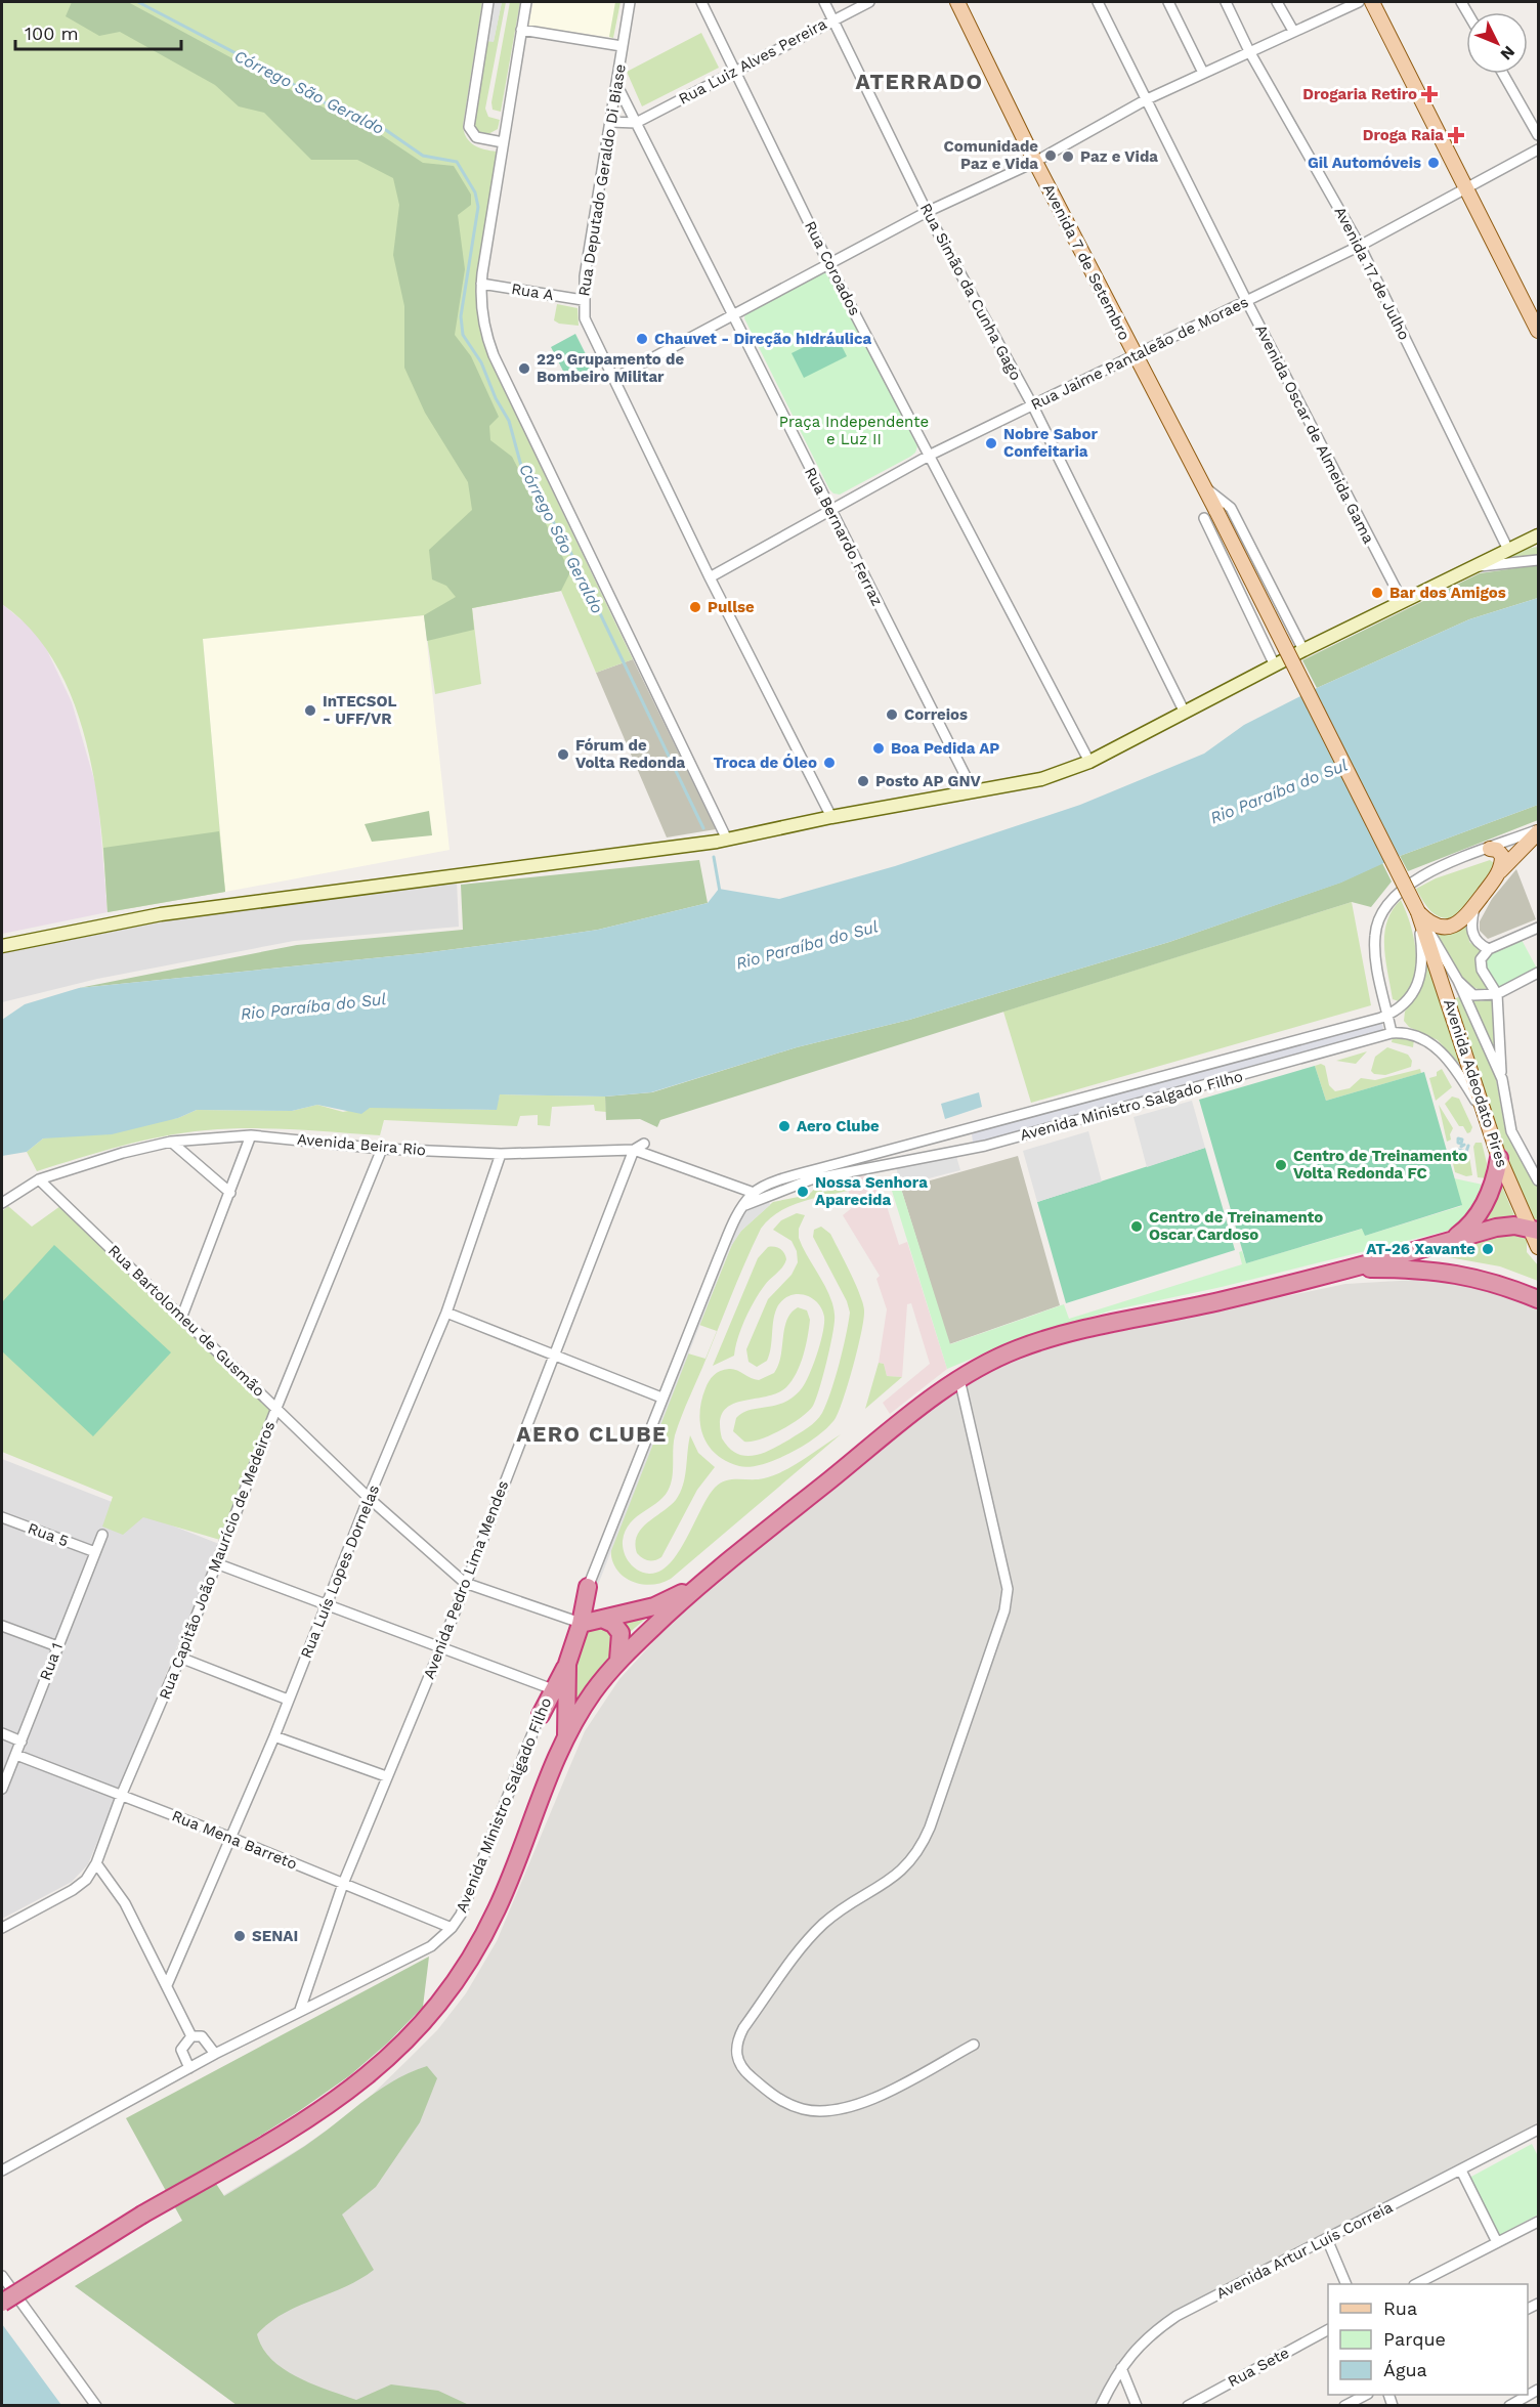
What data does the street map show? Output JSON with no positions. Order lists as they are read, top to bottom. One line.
{"streets":{"main road":["Avenida 7 de Setembro","Avenida Adeodato Pires"],"street":["Rua Luiz Alves Pereira","Rua Deputado Geraldo Di Biase","Rua Coroados","Avenida 17 de Julho","Rua A","Rua Simão da Cunha Gago","Rua Jaime Pantaleão de Moraes","Avenida Oscar de Almeida Gama","Rua Bernardo Ferraz","Avenida Ministro Salgado Filho","Avenida Beira Rio","Rua Bartolomeu de Gusmão","Rua 5","Rua Capitão João Maurício de Medeiros","Rua Luís Lopes Dornelas","Avenida Pedro Lima Mendes","Rua 1","Rua Mena Barreto","Avenida Artur Luís Correia","Rua Sete"]},"crossings":[["Rua Luiz Alves Pereira","Rua Coroados"],["Rua Luiz Alves Pereira","Rua Simão da Cunha Gago"],["Rua Luiz Alves Pereira","Rua Bernardo Ferraz"],["Rua Deputado Geraldo Di Biase","Rua A"],["Rua Deputado Geraldo Di Biase","Rua Jaime Pantaleão de Moraes"],["Rua Deputado Geraldo Di Biase","Rua Bernardo Ferraz"],["Avenida 7 de Setembro","Rua Jaime Pantaleão de Moraes"],["Avenida 7 de Setembro","Avenida Adeodato Pires"],["Avenida 7 de Setembro","Avenida Ministro Salgado Filho"],["Rua Coroados","Rua Jaime Pantaleão de Moraes"],["Avenida 17 de Julho","Rua Jaime Pantaleão de Moraes"],["Rua Simão da Cunha Gago","Rua Jaime Pantaleão de Moraes"],["Rua Jaime Pantaleão de Moraes","Avenida Oscar de Almeida Gama"],["Rua Jaime Pantaleão de Moraes","Rua Bernardo Ferraz"],["Avenida Adeodato Pires","Avenida Ministro Salgado Filho"],["Avenida Ministro Salgado Filho","Avenida Beira Rio"],["Avenida Ministro Salgado Filho","Rua Bartolomeu de Gusmão"],["Avenida Ministro Salgado Filho","Avenida Pedro Lima Mendes"],["Avenida Ministro Salgado Filho","Rua Mena Barreto"],["Avenida Beira Rio","Rua Bartolomeu de Gusmão"],["Avenida Beira Rio","Rua Capitão João Maurício de Medeiros"],["Avenida Beira Rio","Rua Luís Lopes Dornelas"],["Avenida Beira Rio","Avenida Pedro Lima Mendes"],["Rua Bartolomeu de Gusmão","Rua Capitão João Maurício de Medeiros"],["Rua Bartolomeu de Gusmão","Rua Luís Lopes Dornelas"],["Rua Bartolomeu de Gusmão","Avenida Pedro Lima Mendes"],["Rua 5","Rua 1"],["Rua Capitão João Maurício de Medeiros","Rua Mena Barreto"],["Rua Luís Lopes Dornelas","Rua Mena Barreto"],["Avenida Pedro Lima Mendes","Rua Mena Barreto"],["Rua 1","Rua Mena Barreto"]],"districts":["ATERRADO","AERO CLUBE"],"water":["Córrego São Geraldo","Rio Paraíba do Sul"],"parks":["Praça Independente e Luz II"],"places":{"health":["Drogaria Retiro","Droga Raia"],"other":["Comunidade Paz e Vida","Paz e Vida","Gil Automóveis","Chauvet - Direção hIdráulica","22° Grupamento de Bombeiro Militar","Nobre Sabor Confeitaria","Bar dos Amigos","Pullse","InTECSOL - UFF/VR","Correios","Boa Pedida AP","Fórum de Volta Redonda","Troca de Óleo","Posto AP GNV","Aero Clube","Centro de Treinamento Volta Redonda FC","Nossa Senhora Aparecida","Centro de Treinamento Oscar Cardoso","AT-26 Xavante","SENAI"]},"legend":["Rua","Parque","Água"],"scale_bar":"100 m","north":"bottom right"}
